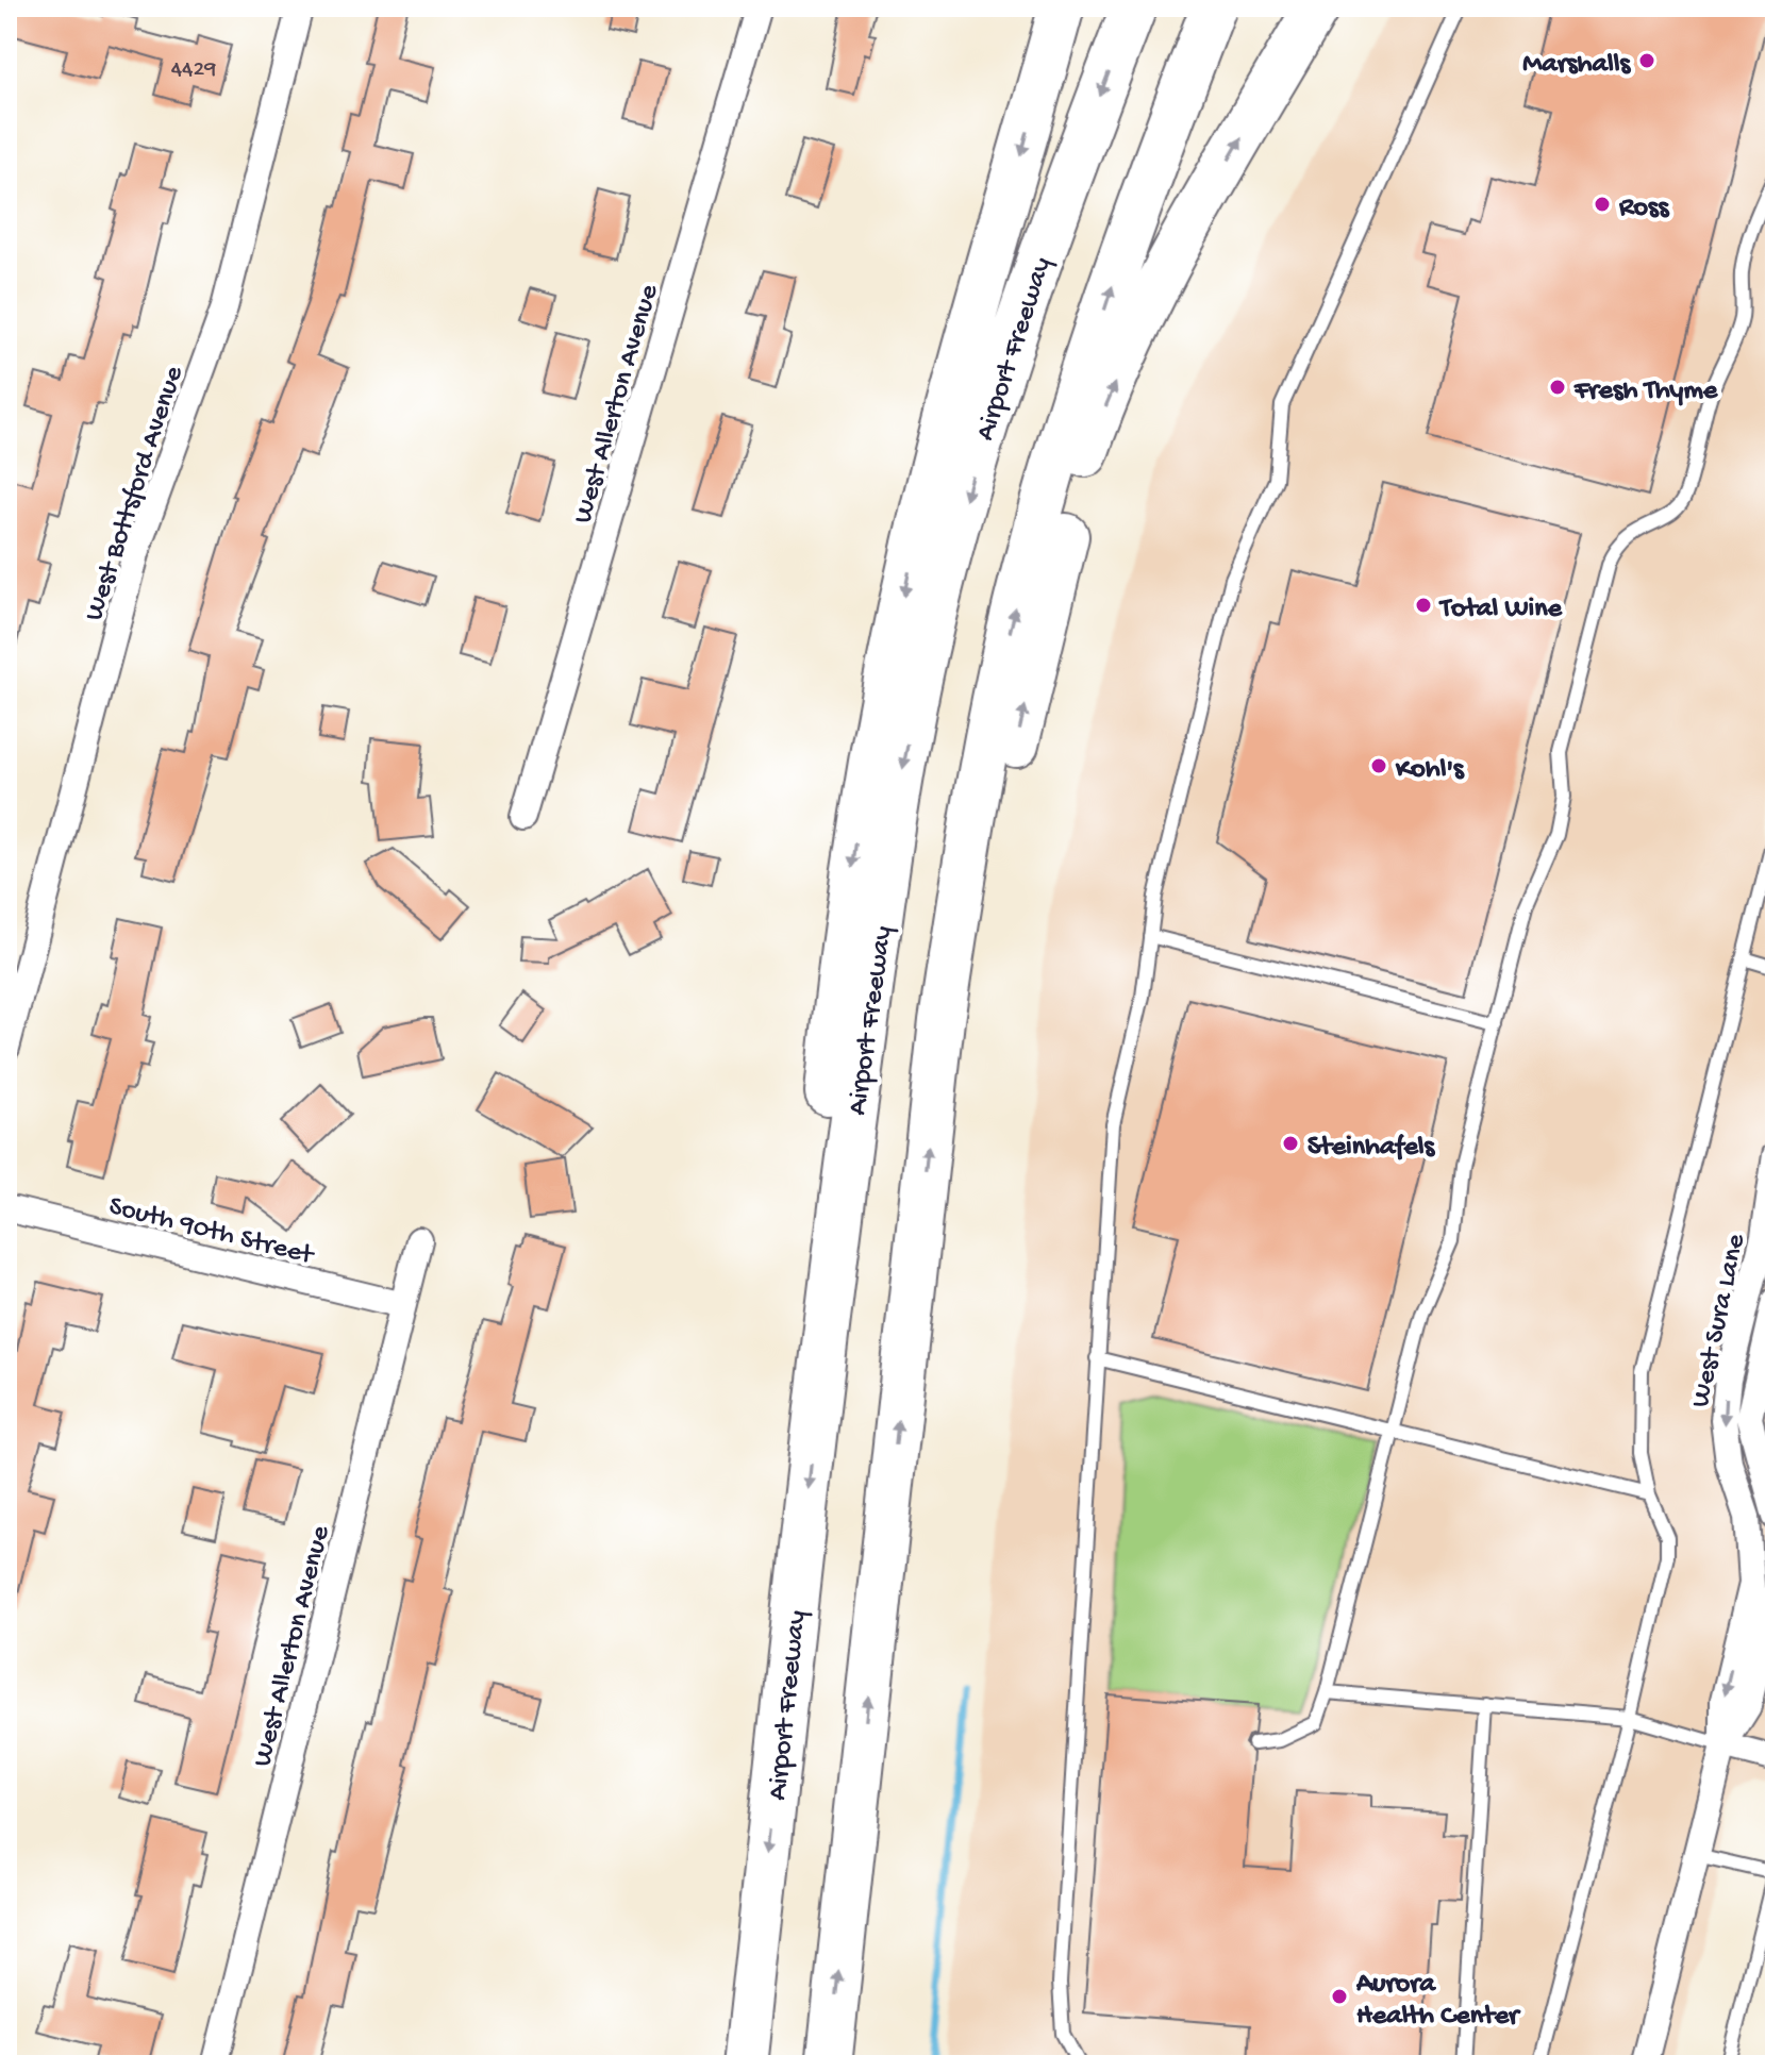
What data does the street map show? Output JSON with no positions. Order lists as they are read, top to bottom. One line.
{"streets":{"highway":["Airport Freeway"],"street":["West Allerton Avenue","West Bottsford Avenue","South 90th Street","West Sura Lane"]},"crossings":[["West Allerton Avenue","South 90th Street"]],"places":["Marshalls","Ross","Fresh Thyme","Total Wine","Kohl's","Steinhafels","Aurora Health Center"],"house_numbers":["4429"]}
